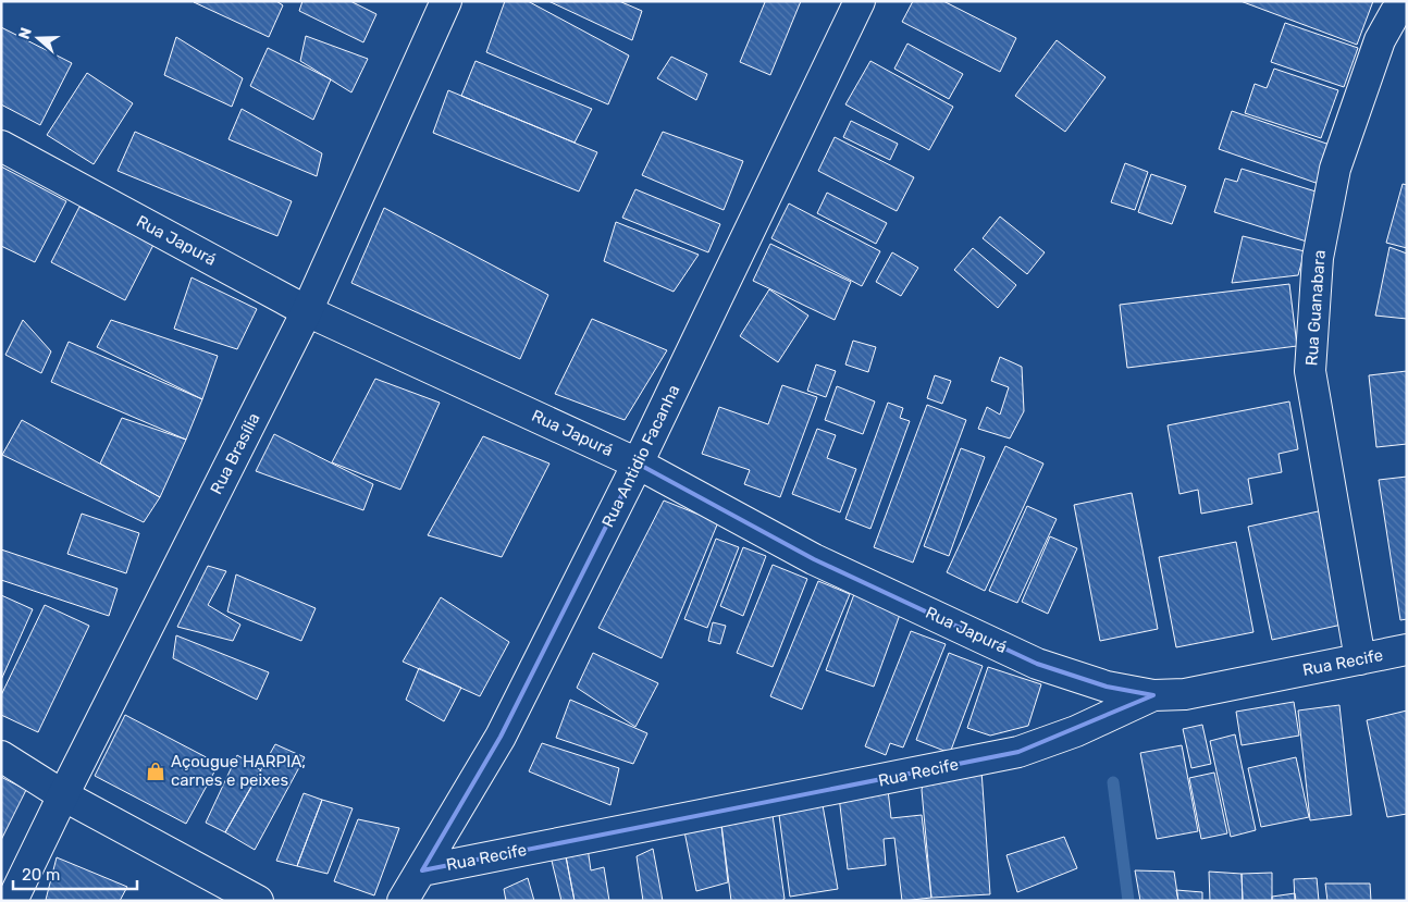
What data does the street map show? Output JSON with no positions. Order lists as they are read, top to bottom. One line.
{"streets":{"street":["Rua Japurá","Rua Guanabara","Rua Brasília","Rua Antidio Facanha","Rua Recife"]},"crossings":[["Rua Japurá","Rua Brasília"],["Rua Japurá","Rua Antidio Facanha"],["Rua Japurá","Rua Recife"],["Rua Guanabara","Rua Recife"],["Rua Antidio Facanha","Rua Recife"]],"places":{"shop":["Açougue HARPIA, carnes e peixes"]},"scale_bar":"20 m","north":"left"}
